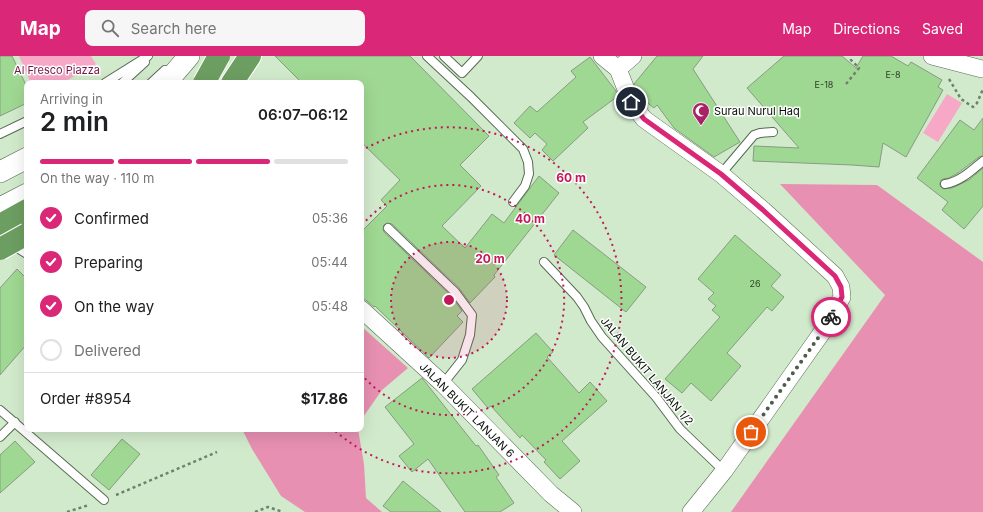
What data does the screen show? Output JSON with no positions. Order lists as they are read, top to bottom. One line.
{"streets":{"street":["JALAN BUKIT LANJAN 6"],"lane":["JALAN BUKIT LANJAN 1/2"]},"parks":["Al Fresco Piazza"],"places":{"mosque":["Surau Nurul Haq"]},"house_numbers":["E-8","E-18","26"],"page":{"header":"Map","search":"Search here","nav":["Map","Directions","Saved"],"heading":["2 min","Arriving in","06:07–06:12"],"panel":["Order #8954","$17.86"],"bar":"On the way · 110 m","list":[["Confirmed","05:36"],["Preparing","05:44"],["On the way","05:48"],"Delivered"]},"rings":["60 m","40 m","20 m"]}
